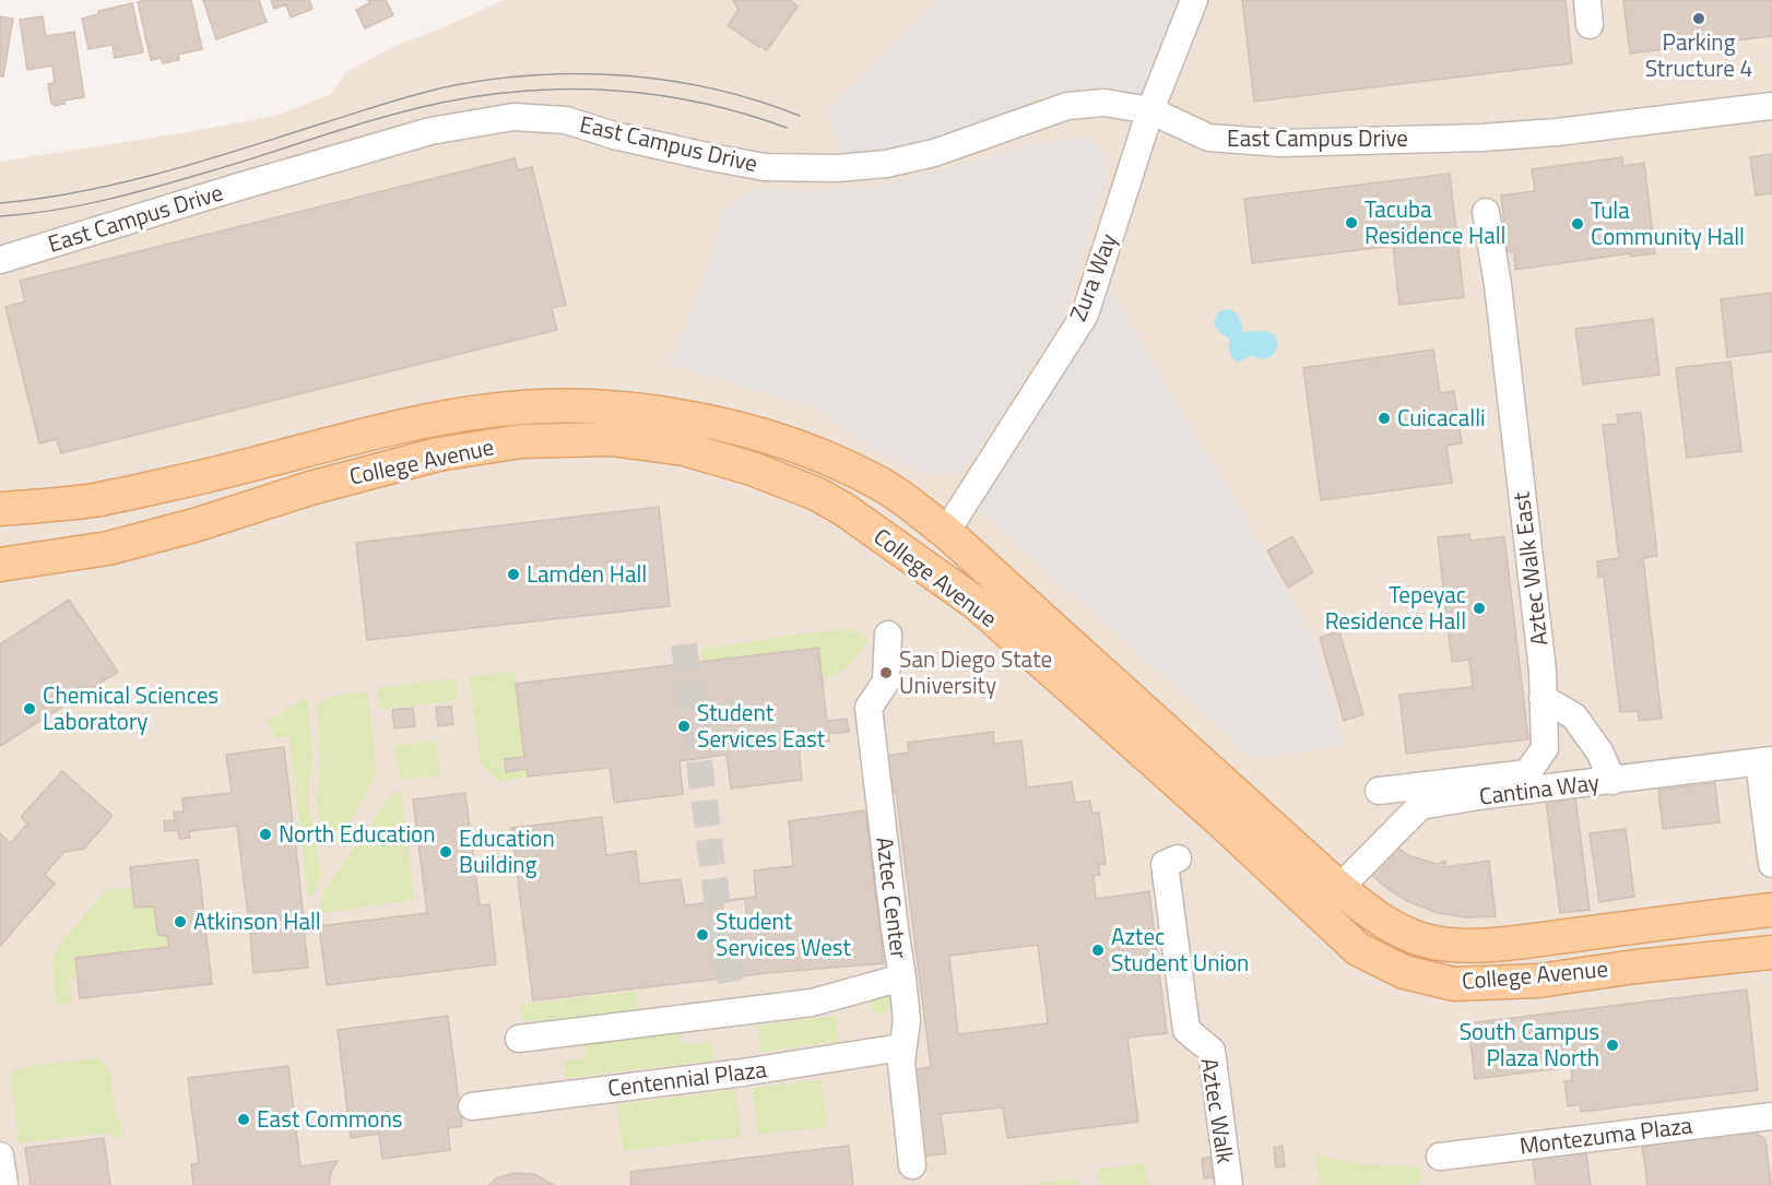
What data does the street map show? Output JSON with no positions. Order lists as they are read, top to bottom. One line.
{"streets":{"main road":["College Avenue"],"street":["East Campus Drive","Zura Way","Aztec Walk East","Cantina Way","Aztec Center","Centennial Plaza","Aztec Walk","Montezuma Plaza"]},"crossings":[["East Campus Drive","Zura Way"],["Zura Way","College Avenue"],["College Avenue","Cantina Way"],["Aztec Center","Centennial Plaza"]],"places":["Parking Structure 4","Tacuba Residence Hall","Tula Community Hall","Cuicacalli","Lamden Hall","Tepeyac Residence Hall","San Diego State University","Chemical Sciences Laboratory","Student Services East","North Education","Education Building","Atkinson Hall","Student Services West","Aztec Student Union","South Campus Plaza North","East Commons"]}
